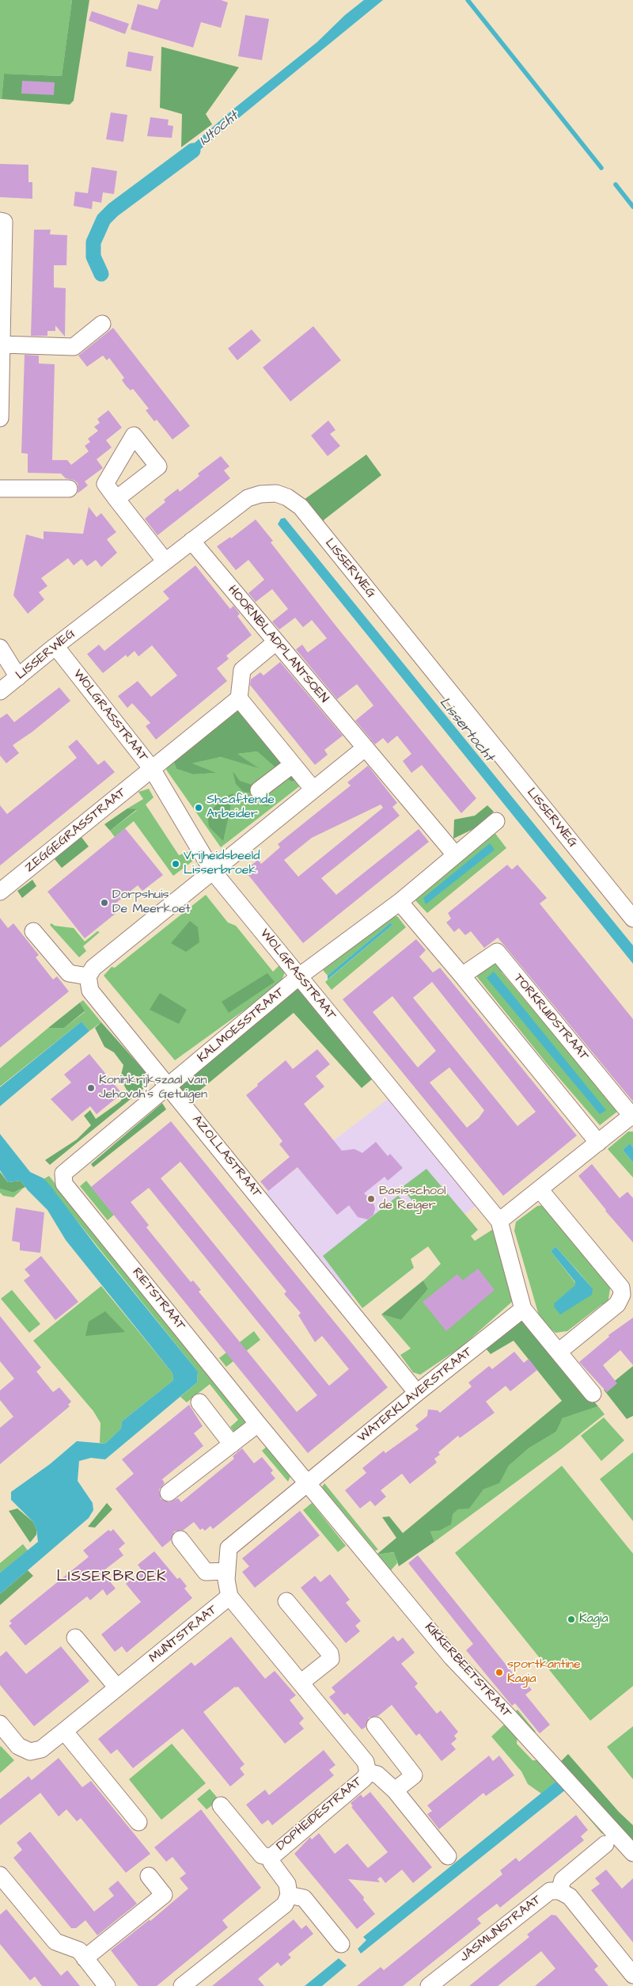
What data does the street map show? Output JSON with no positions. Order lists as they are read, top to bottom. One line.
{"streets":{"street":["LISSERWEG","HOORNBLADPLANTSOEN","WOLGRASSTRAAT","ZEGGEGRASSTRAAT","TORKRUIDSTRAAT","KALMOESSTRAAT","AZOLLASTRAAT","RIETSTRAAT","WATERKLAVERSTRAAT","MUNTSTRAAT","KIKKERBEETSTRAAT","DOPHEIDESTRAAT","JASMIJNSTRAAT"]},"crossings":[["LISSERWEG","HOORNBLADPLANTSOEN"],["LISSERWEG","WOLGRASSTRAAT"],["HOORNBLADPLANTSOEN","KALMOESSTRAAT"],["WOLGRASSTRAAT","ZEGGEGRASSTRAAT"],["WOLGRASSTRAAT","TORKRUIDSTRAAT"],["WOLGRASSTRAAT","KALMOESSTRAAT"],["WOLGRASSTRAAT","WATERKLAVERSTRAAT"],["KALMOESSTRAAT","AZOLLASTRAAT"],["KALMOESSTRAAT","RIETSTRAAT"],["AZOLLASTRAAT","WATERKLAVERSTRAAT"],["RIETSTRAAT","WATERKLAVERSTRAAT"],["RIETSTRAAT","MUNTSTRAAT"],["RIETSTRAAT","KIKKERBEETSTRAAT"],["WATERKLAVERSTRAAT","MUNTSTRAAT"],["WATERKLAVERSTRAAT","KIKKERBEETSTRAAT"],["MUNTSTRAAT","KIKKERBEETSTRAAT"],["MUNTSTRAAT","DOPHEIDESTRAAT"]],"districts":["LISSERBROEK"],"water":["IJtocht","Lissertocht"],"places":["Shcaftende Arbeider","Vrijheidsbeeld Lisserbroek","Dorpshuis De Meerkoet","Koninkrijkszaal van Jehovah's Getuigen","Basisschool de Reiger","Kagia","sportkantine Kagia"]}
